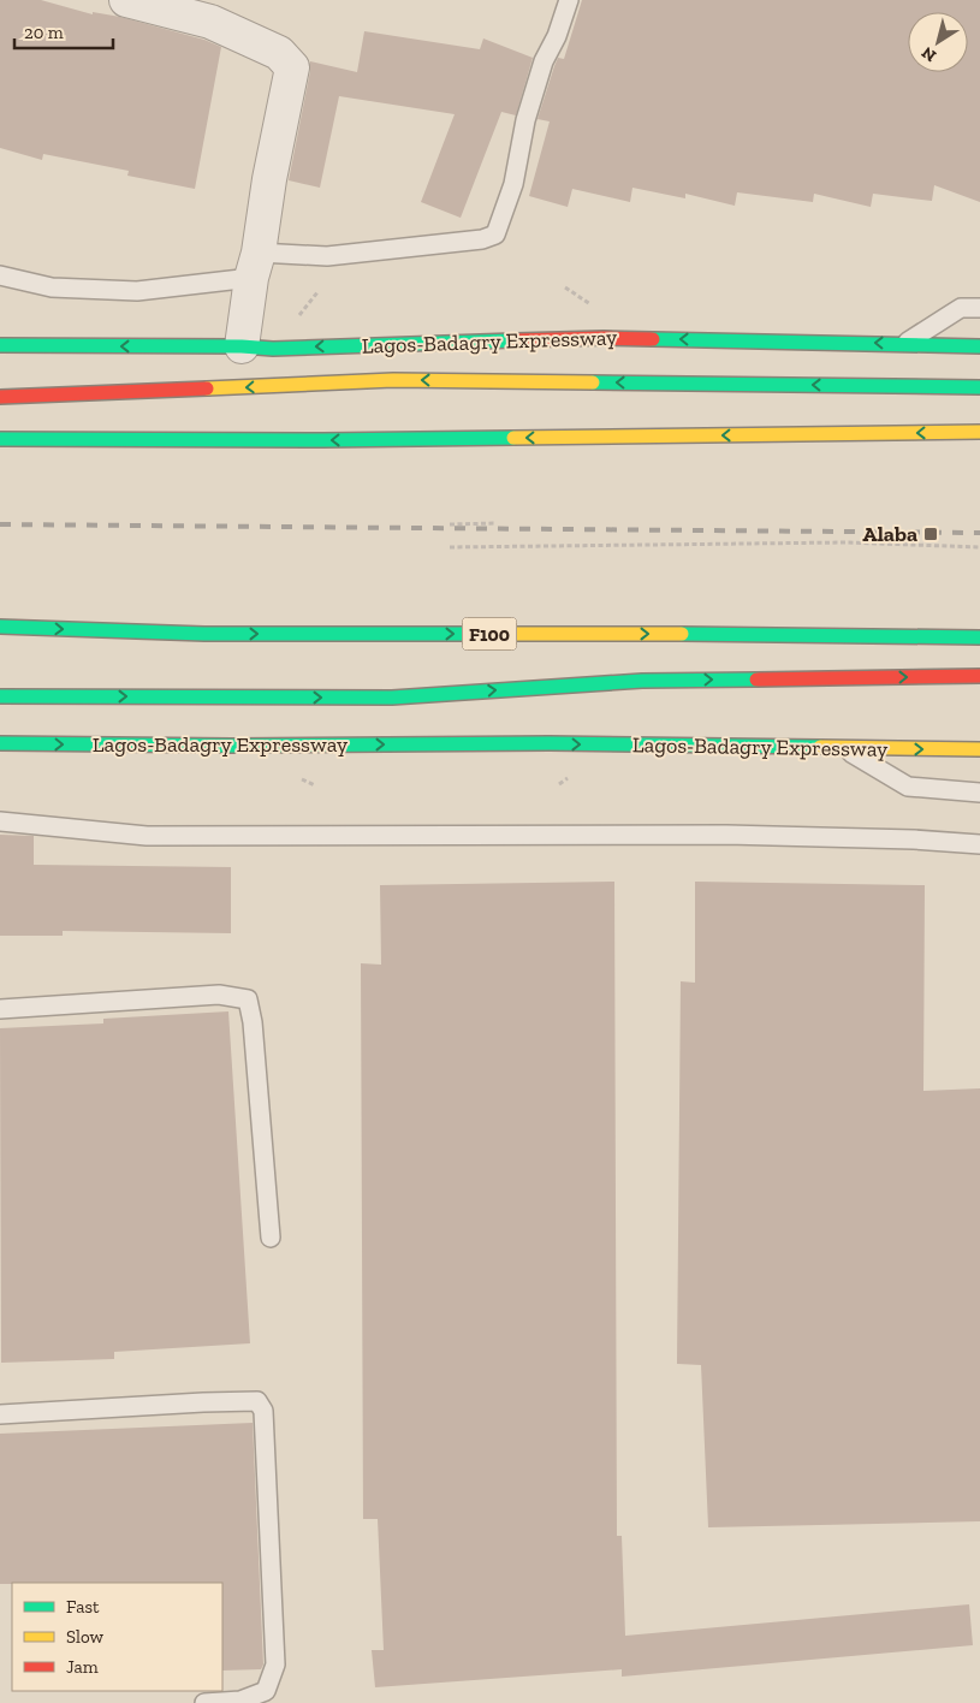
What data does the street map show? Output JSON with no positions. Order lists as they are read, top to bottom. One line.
{"streets":{"main road":["Lagos-Badagry Expressway","F100"]},"places":{"transit":["Alaba"]},"legend":["Fast","Slow","Jam"],"scale_bar":"20 m","north":"bottom left"}
